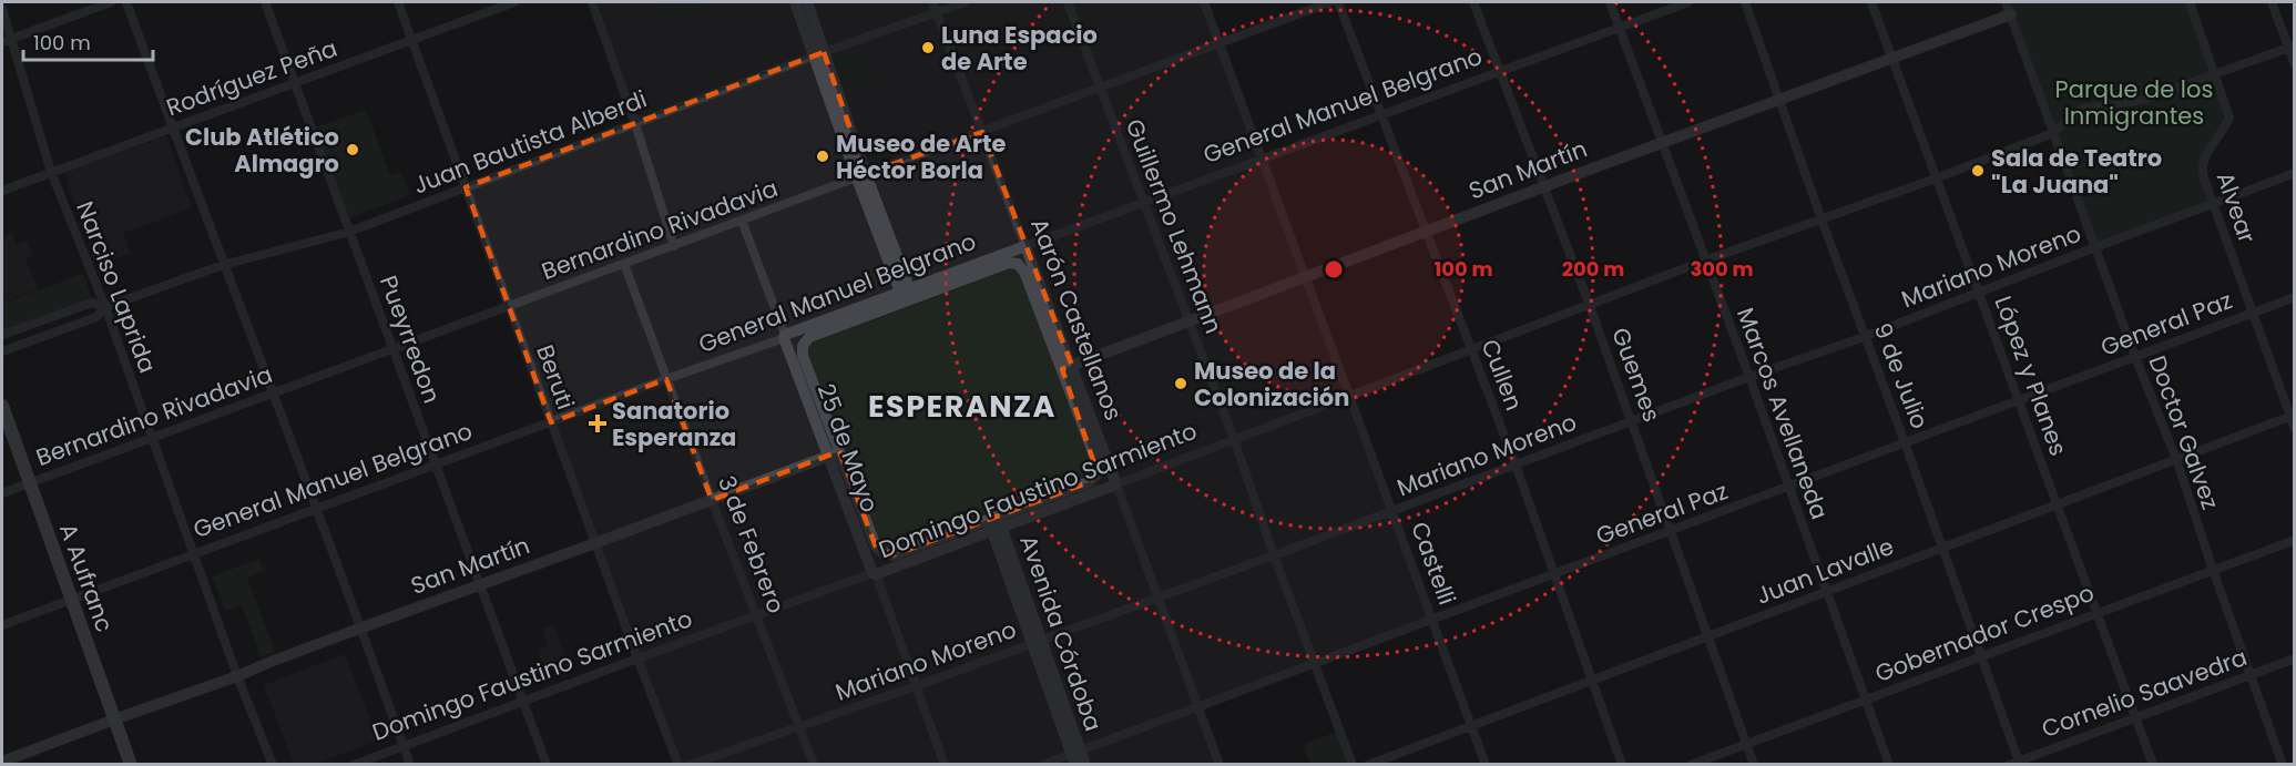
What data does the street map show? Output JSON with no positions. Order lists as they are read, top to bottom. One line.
{"streets":{"main road":["General Manuel Belgrano","San Martín","Aarón Castellanos","25 de Mayo","Domingo Faustino Sarmiento","A Aufranc","Avenida Córdoba"],"street":["Rodríguez Peña","Juan Bautista Alberdi","Alvear","Guillermo Lehmann","Bernardino Rivadavia","Mariano Moreno","Narciso Laprida","General Paz","Pueyrredon","Cullen","Guemes","9 de Julio","López y Planes","Beruti","Marcos Avellaneda","Doctor Galvez","3 de Febrero","Castelli","Juan Lavalle","Gobernador Crespo","Cornelio Saavedra"]},"crossings":[["Rodríguez Peña","Narciso Laprida"],["Rodríguez Peña","Pueyrredon"],["Rodríguez Peña","Beruti"],["General Manuel Belgrano","Guillermo Lehmann"],["General Manuel Belgrano","Narciso Laprida"],["General Manuel Belgrano","Aarón Castellanos"],["General Manuel Belgrano","Pueyrredon"],["General Manuel Belgrano","Cullen"],["General Manuel Belgrano","Guemes"],["General Manuel Belgrano","Beruti"],["General Manuel Belgrano","Marcos Avellaneda"],["General Manuel Belgrano","25 de Mayo"],["General Manuel Belgrano","3 de Febrero"],["General Manuel Belgrano","Castelli"],["General Manuel Belgrano","A Aufranc"],["Juan Bautista Alberdi","Narciso Laprida"],["Juan Bautista Alberdi","Aarón Castellanos"],["Juan Bautista Alberdi","Pueyrredon"],["Juan Bautista Alberdi","Beruti"],["San Martín","Guillermo Lehmann"],["San Martín","Narciso Laprida"],["San Martín","Aarón Castellanos"],["San Martín","Pueyrredon"],["San Martín","Cullen"],["San Martín","Guemes"],["San Martín","9 de Julio"],["San Martín","López y Planes"],["San Martín","Beruti"],["San Martín","Marcos Avellaneda"],["San Martín","Doctor Galvez"],["San Martín","25 de Mayo"],["San Martín","3 de Febrero"],["San Martín","Castelli"],["San Martín","A Aufranc"],["Alvear","Mariano Moreno"],["Alvear","General Paz"],["Alvear","Domingo Faustino Sarmiento"],["Alvear","Juan Lavalle"],["Guillermo Lehmann","Bernardino Rivadavia"],["Guillermo Lehmann","Mariano Moreno"],["Guillermo Lehmann","General Paz"],["Guillermo Lehmann","Domingo Faustino Sarmiento"],["Bernardino Rivadavia","Narciso Laprida"],["Bernardino Rivadavia","Aarón Castellanos"],["Bernardino Rivadavia","Pueyrredon"],["Bernardino Rivadavia","Beruti"],["Bernardino Rivadavia","25 de Mayo"],["Bernardino Rivadavia","3 de Febrero"],["Bernardino Rivadavia","Castelli"],["Bernardino Rivadavia","A Aufranc"],["Mariano Moreno","Aarón Castellanos"],["Mariano Moreno","Cullen"],["Mariano Moreno","Guemes"],["Mariano Moreno","9 de Julio"],["Mariano Moreno","López y Planes"],["Mariano Moreno","Marcos Avellaneda"],["Mariano Moreno","Doctor Galvez"],["Mariano Moreno","25 de Mayo"],["Mariano Moreno","3 de Febrero"],["Mariano Moreno","Castelli"],["Mariano Moreno","Avenida Córdoba"],["Aarón Castellanos","General Paz"],["Aarón Castellanos","Domingo Faustino Sarmiento"],["General Paz","Cullen"],["General Paz","Guemes"],["General Paz","9 de Julio"],["General Paz","López y Planes"],["General Paz","Marcos Avellaneda"],["General Paz","Doctor Galvez"],["General Paz","Castelli"],["General Paz","Avenida Córdoba"],["Pueyrredon","Domingo Faustino Sarmiento"],["Cullen","Domingo Faustino Sarmiento"],["Cullen","Juan Lavalle"],["Guemes","Domingo Faustino Sarmiento"],["Guemes","Juan Lavalle"],["Guemes","Gobernador Crespo"],["9 de Julio","Domingo Faustino Sarmiento"],["9 de Julio","Juan Lavalle"],["9 de Julio","Gobernador Crespo"],["9 de Julio","Cornelio Saavedra"],["López y Planes","Domingo Faustino Sarmiento"],["López y Planes","Juan Lavalle"],["López y Planes","Gobernador Crespo"],["López y Planes","Cornelio Saavedra"],["Beruti","Domingo Faustino Sarmiento"],["Marcos Avellaneda","Domingo Faustino Sarmiento"],["Marcos Avellaneda","Juan Lavalle"],["Marcos Avellaneda","Gobernador Crespo"],["Doctor Galvez","Domingo Faustino Sarmiento"],["Doctor Galvez","Juan Lavalle"],["Doctor Galvez","Gobernador Crespo"],["Doctor Galvez","Cornelio Saavedra"],["25 de Mayo","Domingo Faustino Sarmiento"],["Domingo Faustino Sarmiento","3 de Febrero"],["Domingo Faustino Sarmiento","Castelli"],["Domingo Faustino Sarmiento","Avenida Córdoba"],["Castelli","Juan Lavalle"]],"districts":["ESPERANZA"],"parks":["Parque de los Inmigrantes"],"places":{"other":["Luna Espacio de Arte","Club Atlético Almagro","Museo de Arte Héctor Borla","Sala de Teatro \"La Juana\"","Museo de la Colonización"],"health":["Sanatorio Esperanza"]},"scale_bar":"100 m","rings":["100 m","200 m","300 m"]}
